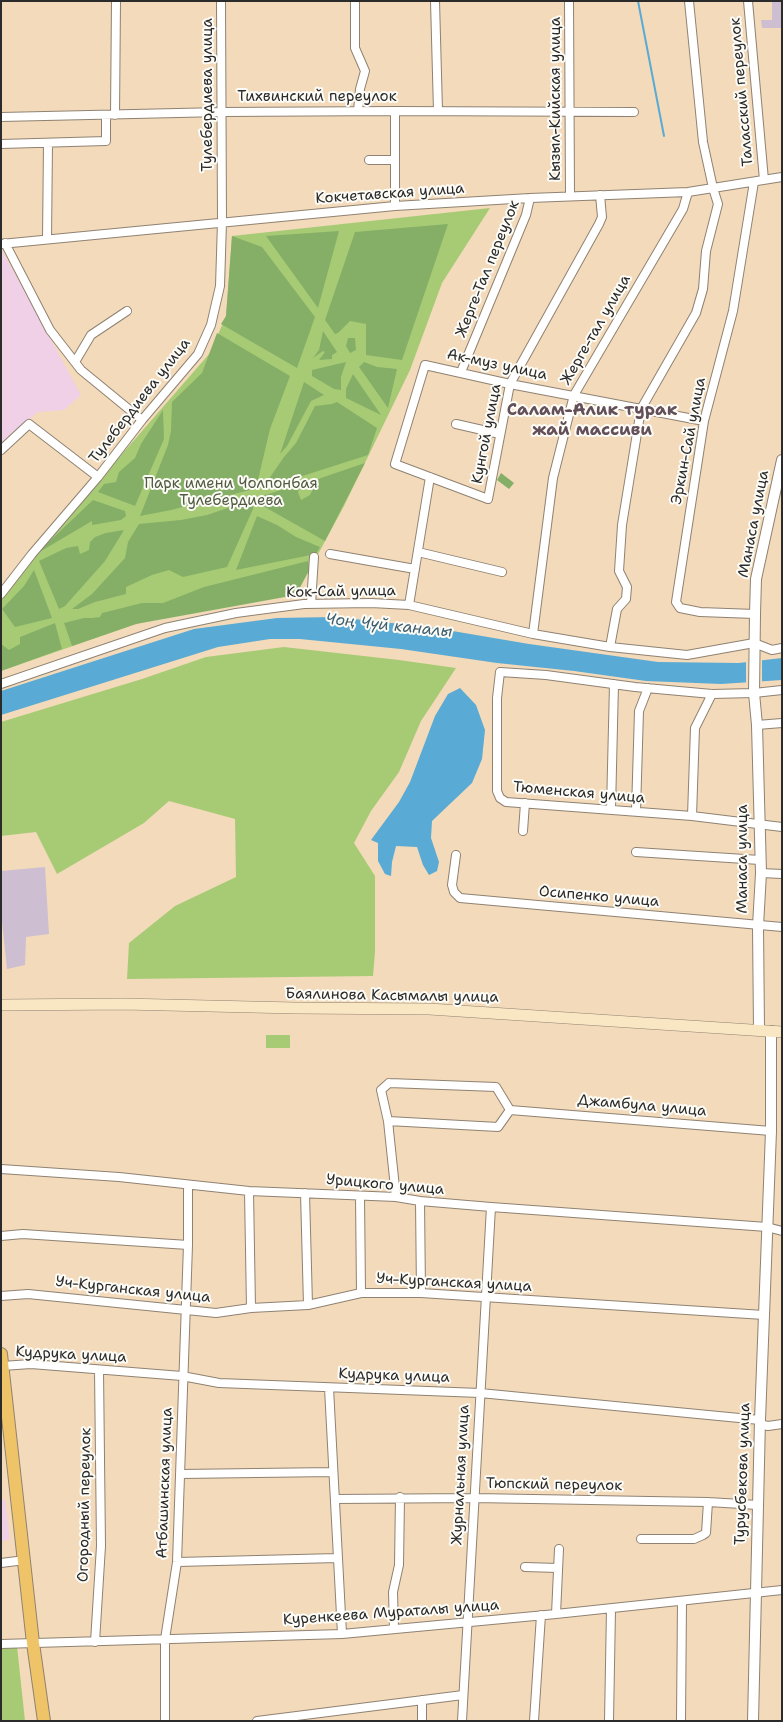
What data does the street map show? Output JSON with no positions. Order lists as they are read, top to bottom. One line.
{"streets":{"main road":["Баялинова Касымалы улица"],"street":["Таласский переулок","Тулебердиева улица","Тихвинский переулок","Кызыл-Кийская улица","Кокчетавская улица","Жерге-Тал переулок","Жерге-тал улица","Ак-муз улица","Кунгой улица","Эркин-Сай улица","Манаса улица","Кок-Сай улица","Тюменская улица","Осипенко улица","Джамбула улица","Урицкого улица","Уч-Курганская улица","Кудрука улица","Турусбекова улица","Журнальная улица","Атбашинская улица","Тюпский переулок","Огородный переулок","Куренкеева Мураталы улица"]},"crossings":[["Таласский переулок","Кокчетавская улица"],["Тулебердиева улица","Тихвинский переулок"],["Тулебердиева улица","Кокчетавская улица"],["Тихвинский переулок","Кызыл-Кийская улица"],["Кызыл-Кийская улица","Кокчетавская улица"],["Кокчетавская улица","Жерге-Тал переулок"],["Кокчетавская улица","Жерге-тал улица"],["Кокчетавская улица","Кунгой улица"],["Кокчетавская улица","Эркин-Сай улица"],["Жерге-Тал переулок","Ак-муз улица"],["Жерге-тал улица","Ак-муз улица"],["Жерге-тал улица","Кок-Сай улица"],["Ак-муз улица","Кунгой улица"],["Ак-муз улица","Эркин-Сай улица"],["Эркин-Сай улица","Манаса улица"],["Манаса улица","Кок-Сай улица"],["Манаса улица","Тюменская улица"],["Манаса улица","Осипенко улица"],["Манаса улица","Баялинова Касымалы улица"],["Урицкого улица","Турусбекова улица"],["Урицкого улица","Журнальная улица"],["Урицкого улица","Атбашинская улица"],["Уч-Курганская улица","Турусбекова улица"],["Уч-Курганская улица","Журнальная улица"],["Уч-Курганская улица","Атбашинская улица"],["Кудрука улица","Турусбекова улица"],["Кудрука улица","Журнальная улица"],["Кудрука улица","Атбашинская улица"],["Кудрука улица","Огородный переулок"],["Турусбекова улица","Тюпский переулок"],["Турусбекова улица","Куренкеева Мураталы улица"],["Журнальная улица","Тюпский переулок"],["Журнальная улица","Куренкеева Мураталы улица"],["Атбашинская улица","Куренкеева Мураталы улица"],["Огородный переулок","Куренкеева Мураталы улица"]],"districts":["Салам-Алик турак жай массиви"],"water":["Чоң Чүй каналы"],"parks":["Парк имени Чолпонбая Тулебердиева"]}
